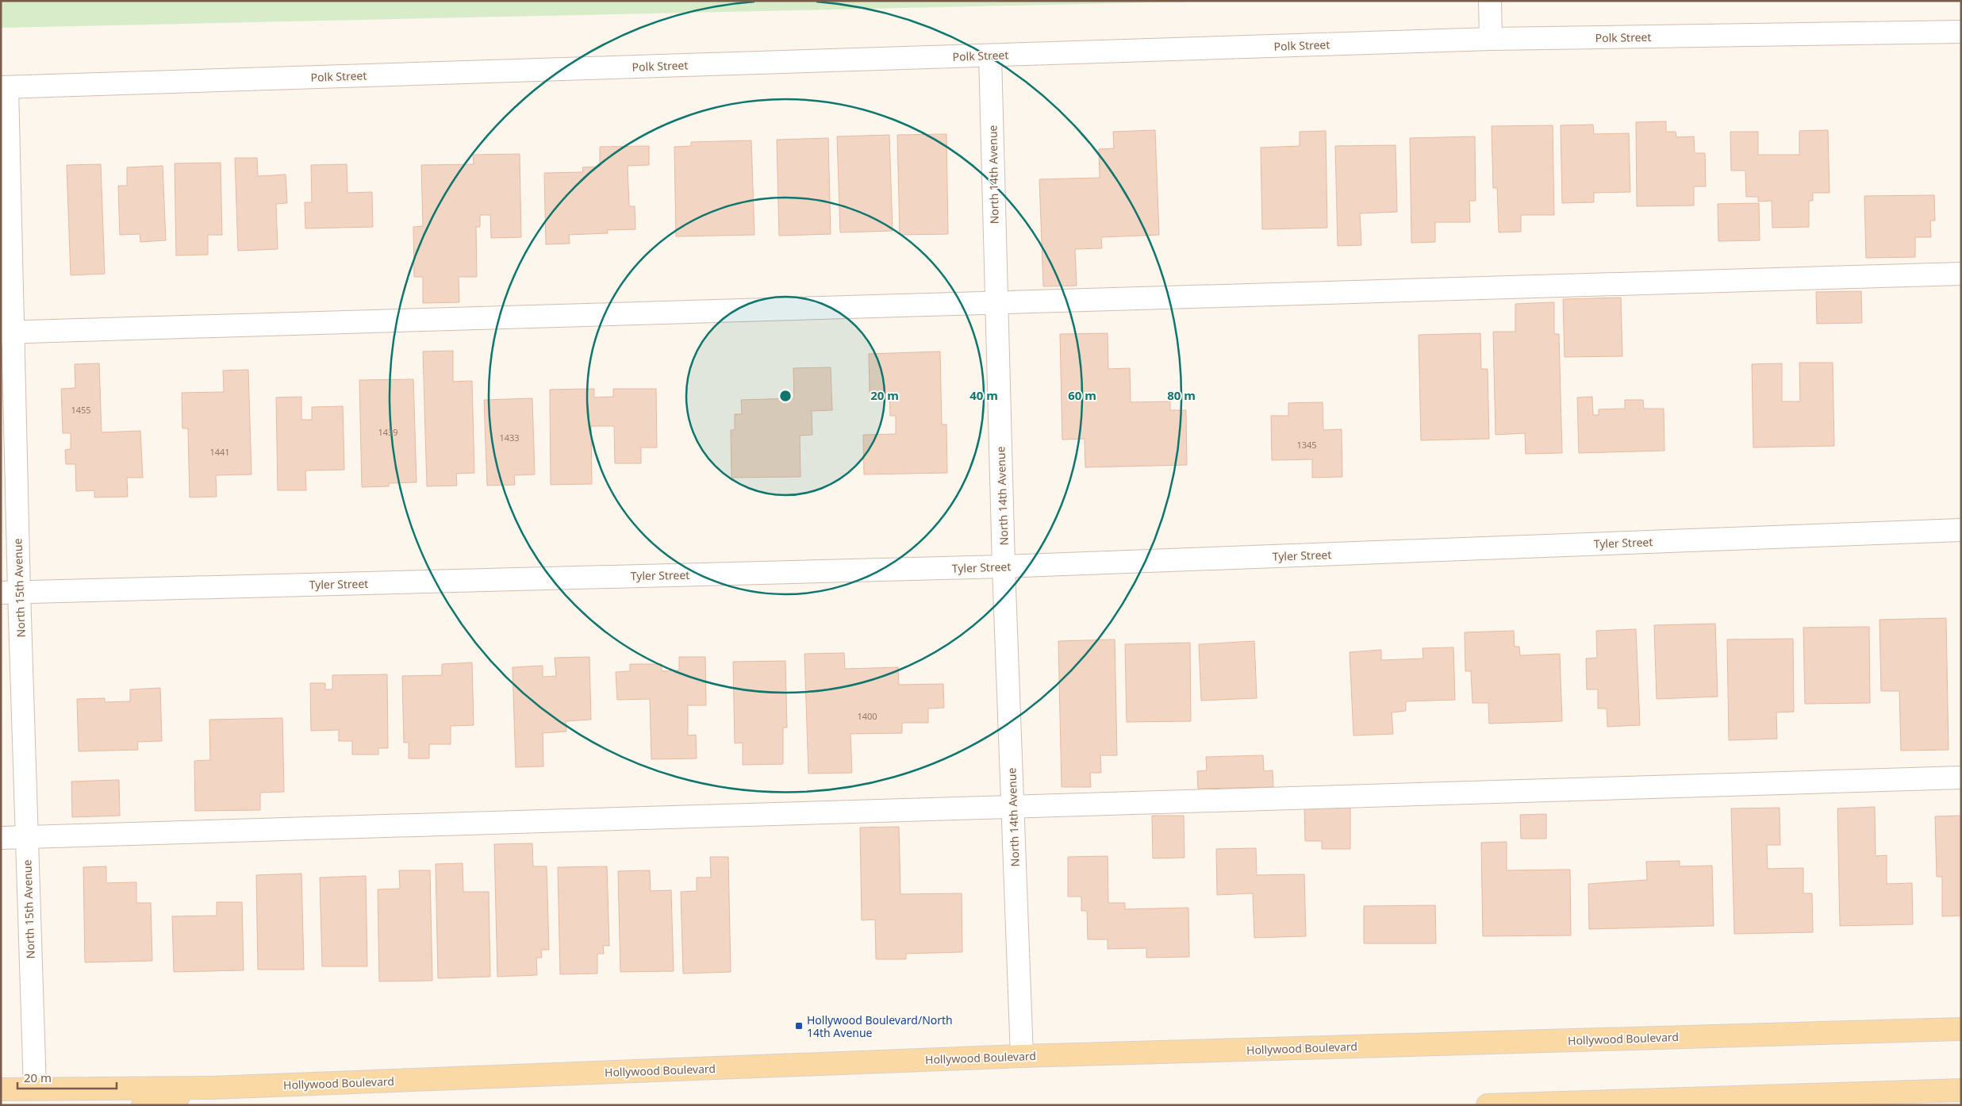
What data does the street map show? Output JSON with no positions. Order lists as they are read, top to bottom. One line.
{"streets":{"main road":["Hollywood Boulevard"],"street":["Polk Street","North 14th Avenue","Tyler Street","North 15th Avenue"]},"crossings":[["Polk Street","North 14th Avenue"],["Polk Street","North 15th Avenue"],["North 14th Avenue","Tyler Street"],["North 14th Avenue","Hollywood Boulevard"],["Tyler Street","North 15th Avenue"],["North 15th Avenue","Hollywood Boulevard"]],"places":{"transit":["Hollywood Boulevard/North 14th Avenue"]},"house_numbers":["1455","1439","1433","1345","1441","1400"],"scale_bar":"20 m","rings":["20 m","40 m","60 m","80 m"]}
